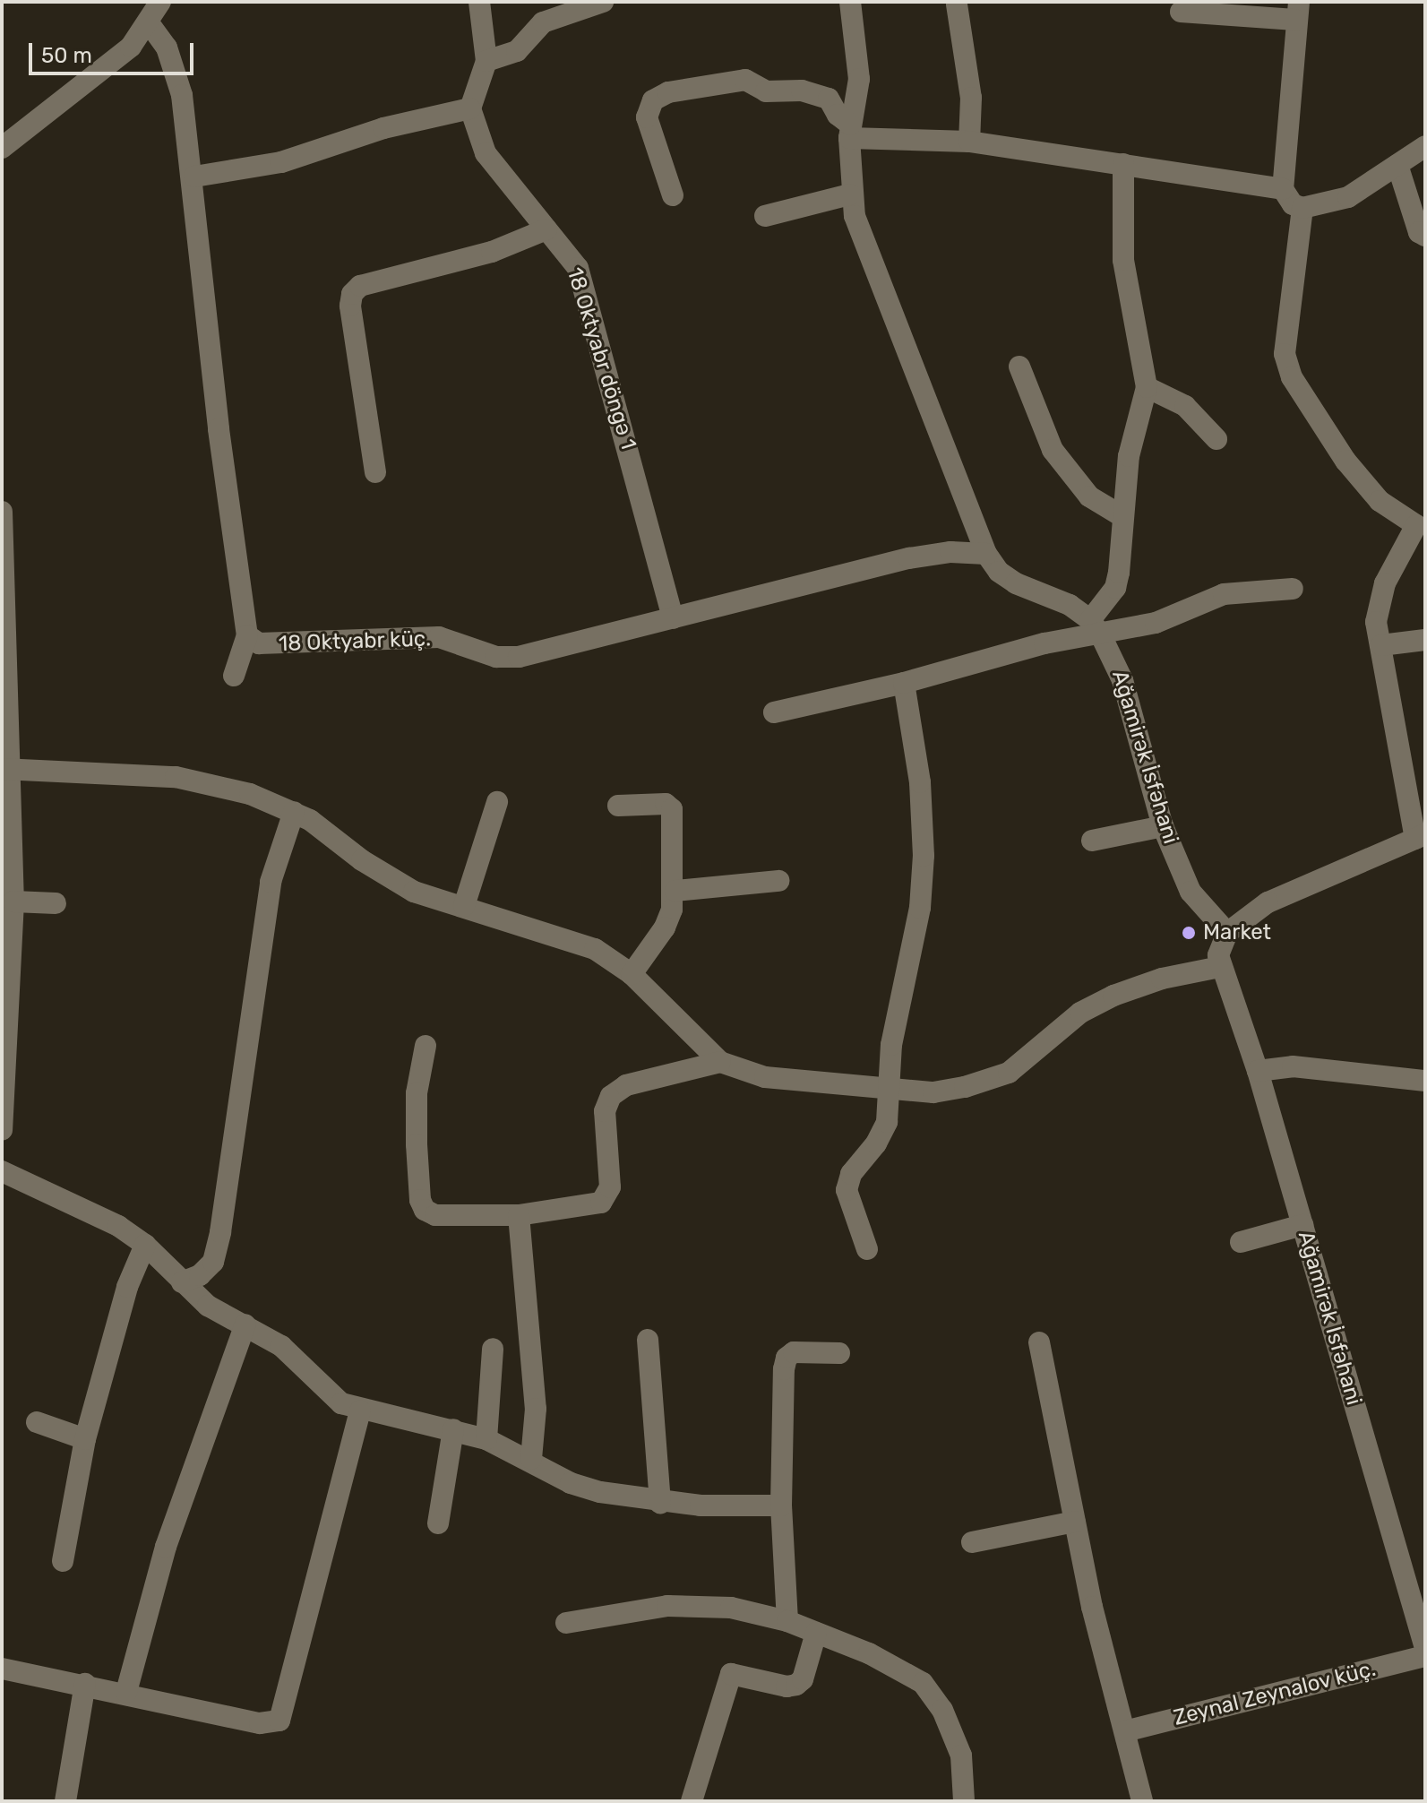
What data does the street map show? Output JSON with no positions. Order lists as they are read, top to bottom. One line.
{"streets":{"street":["18 Oktyabr döngə 1","18 Oktyabr küç.","Ağamirək İsfəhani","Zeynal Zeynalov küç."]},"crossings":[["18 Oktyabr döngə 1","18 Oktyabr küç."]],"places":["Market"],"scale_bar":"50 m"}
